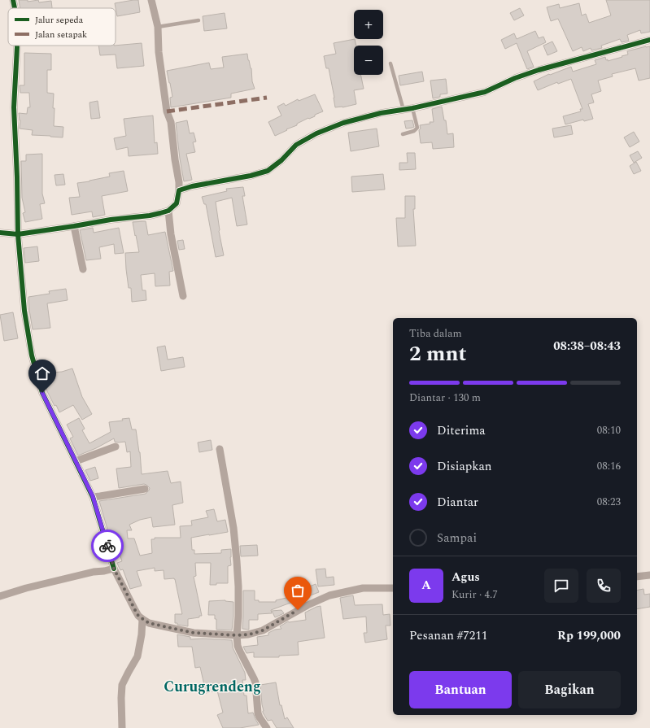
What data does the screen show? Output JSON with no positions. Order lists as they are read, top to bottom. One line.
{"districts":["Curugrendeng"],"legend":["Jalur sepeda","Jalan setapak"],"page":{"map_buttons":["+","−"],"heading":["2 mnt","Tiba dalam","08:38–08:43"],"panel":["Agus","Kurir · 4.7","Pesanan #7211","Rp 199,000"],"bar":"Diantar · 130 m","list":[["Diterima","08:10"],["Disiapkan","08:16"],["Diantar","08:23"],"Sampai"],"round":"A","buttons":["Bantuan","Bagikan"]}}
